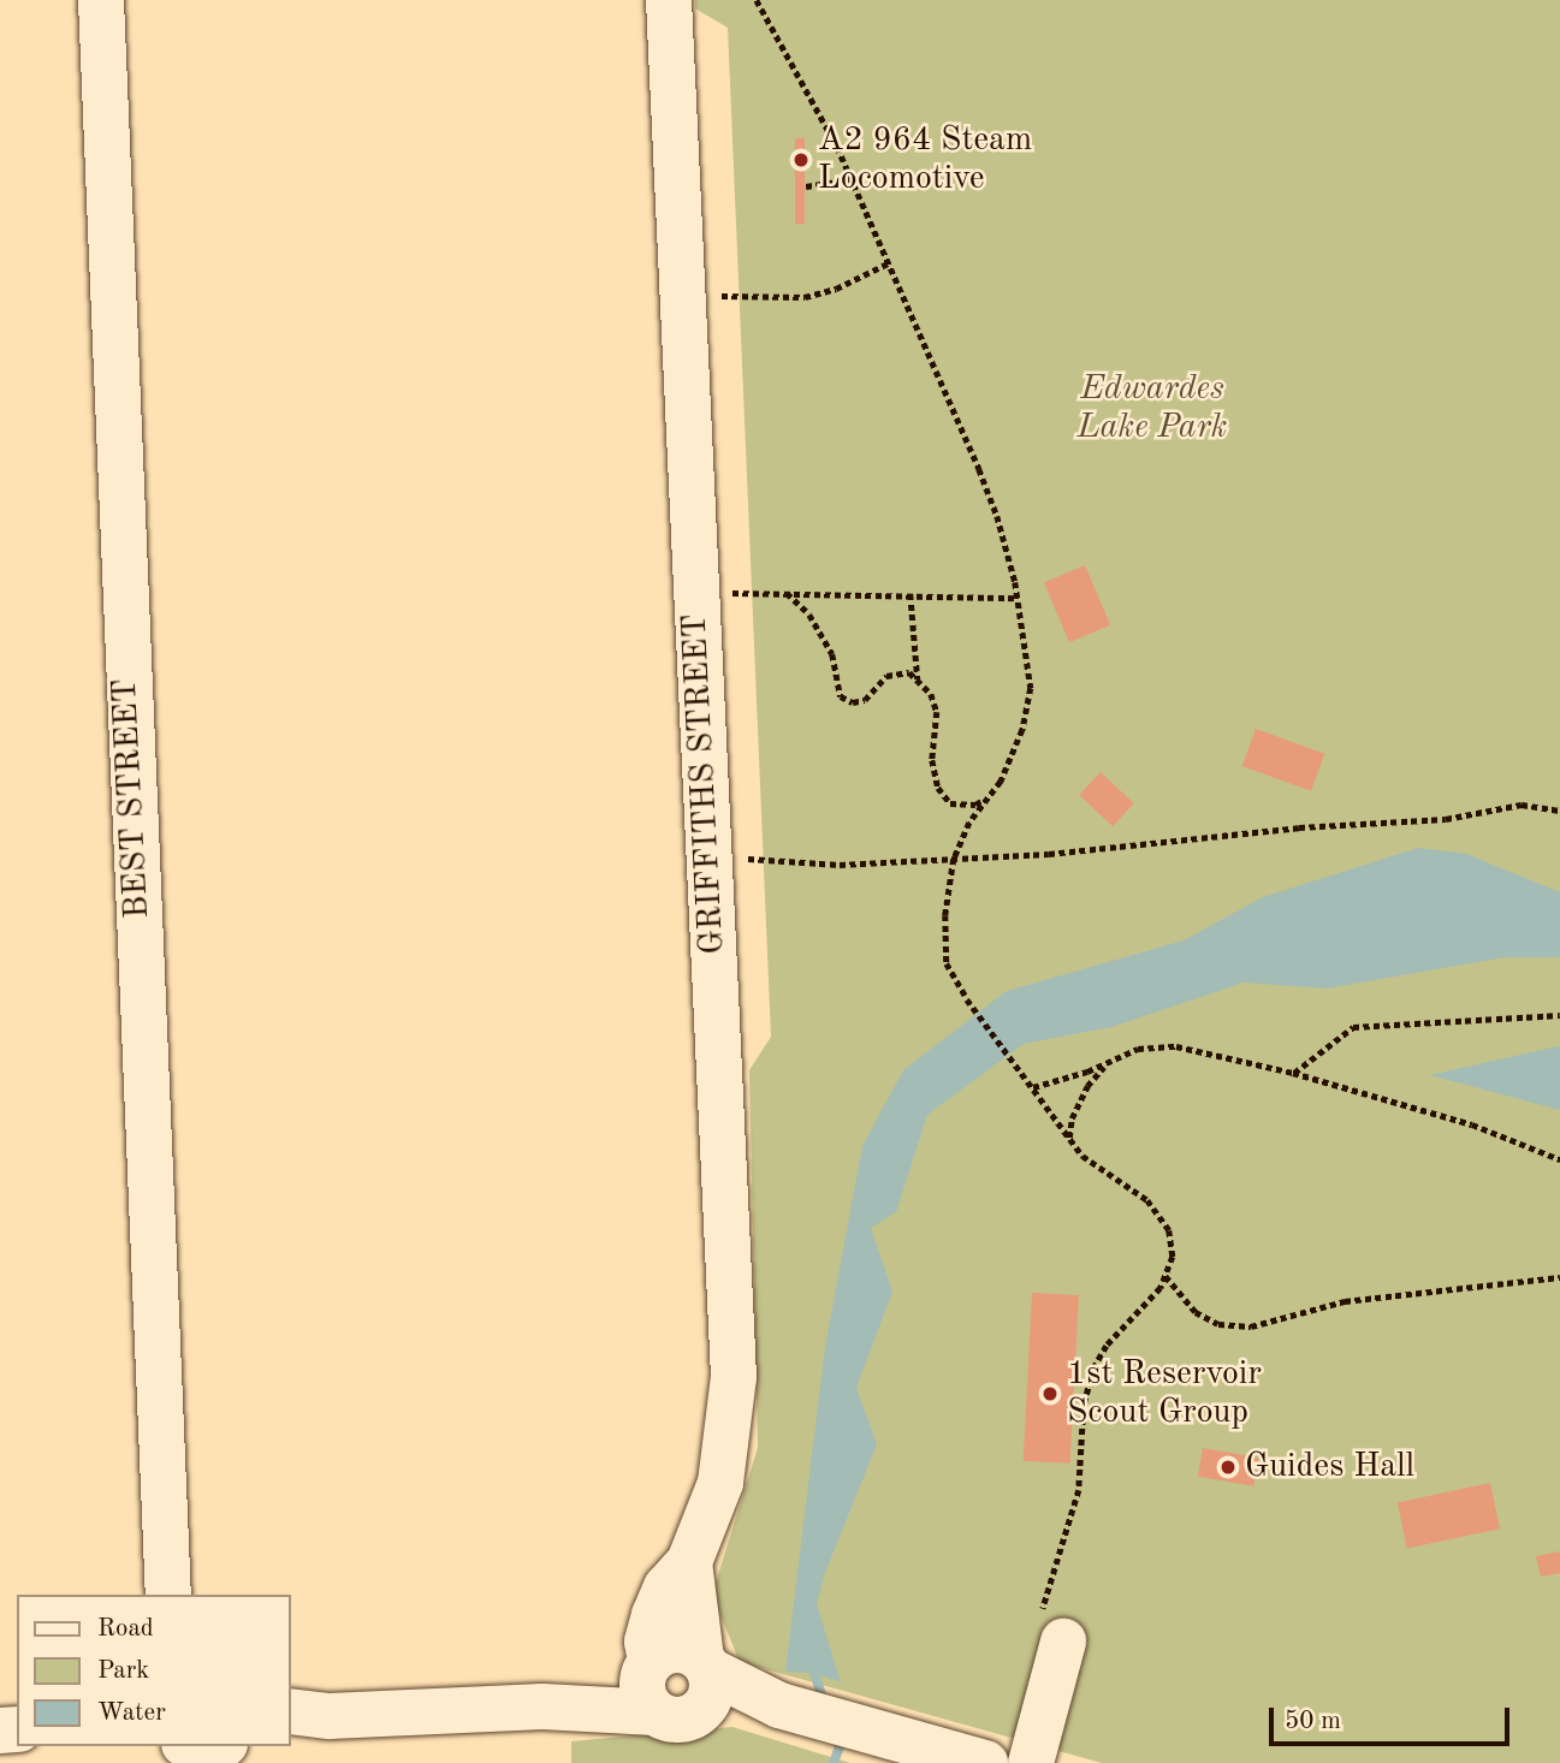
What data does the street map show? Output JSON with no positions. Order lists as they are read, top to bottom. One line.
{"streets":{"street":["GRIFFITHS STREET","BEST STREET"]},"parks":["Edwardes Lake Park"],"places":["A2 964 Steam Locomotive","1st Reservoir Scout Group","Guides Hall"],"legend":["Road","Park","Water"],"scale_bar":"50 m"}
